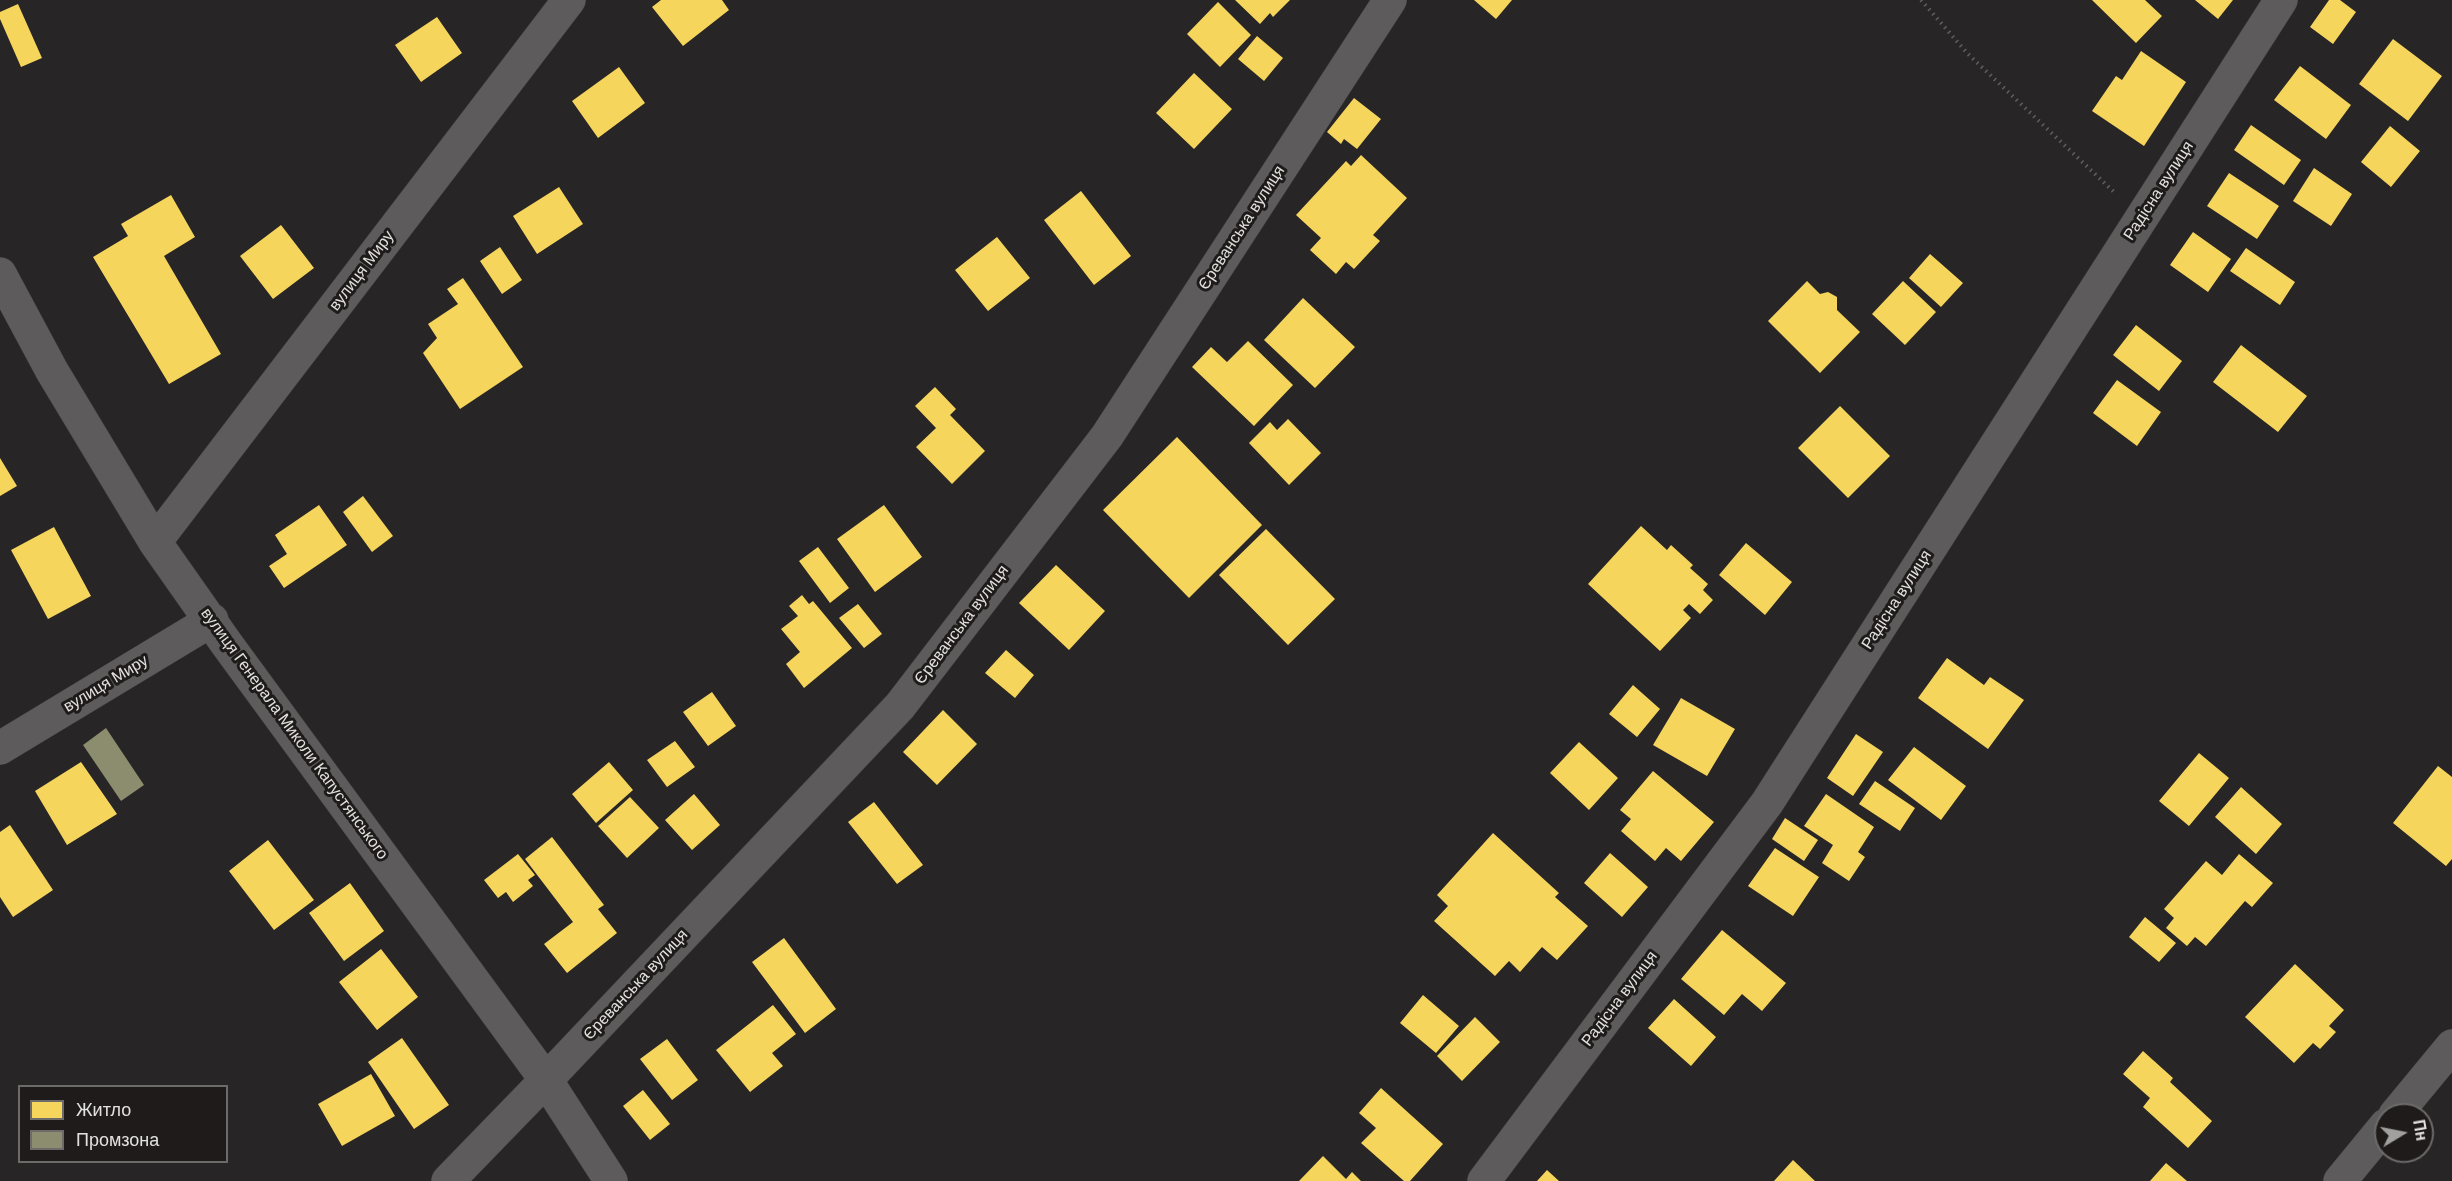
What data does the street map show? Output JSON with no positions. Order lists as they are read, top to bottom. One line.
{"streets":{"street":["Радісна вулиця","Єреванська вулиця","вулиця Миру","вулиця Генерала Миколи Капустянського"]},"crossings":[["Єреванська вулиця","вулиця Генерала Миколи Капустянського"],["вулиця Миру","вулиця Генерала Миколи Капустянського"]],"legend":["Житло","Промзона"],"north":"right"}
